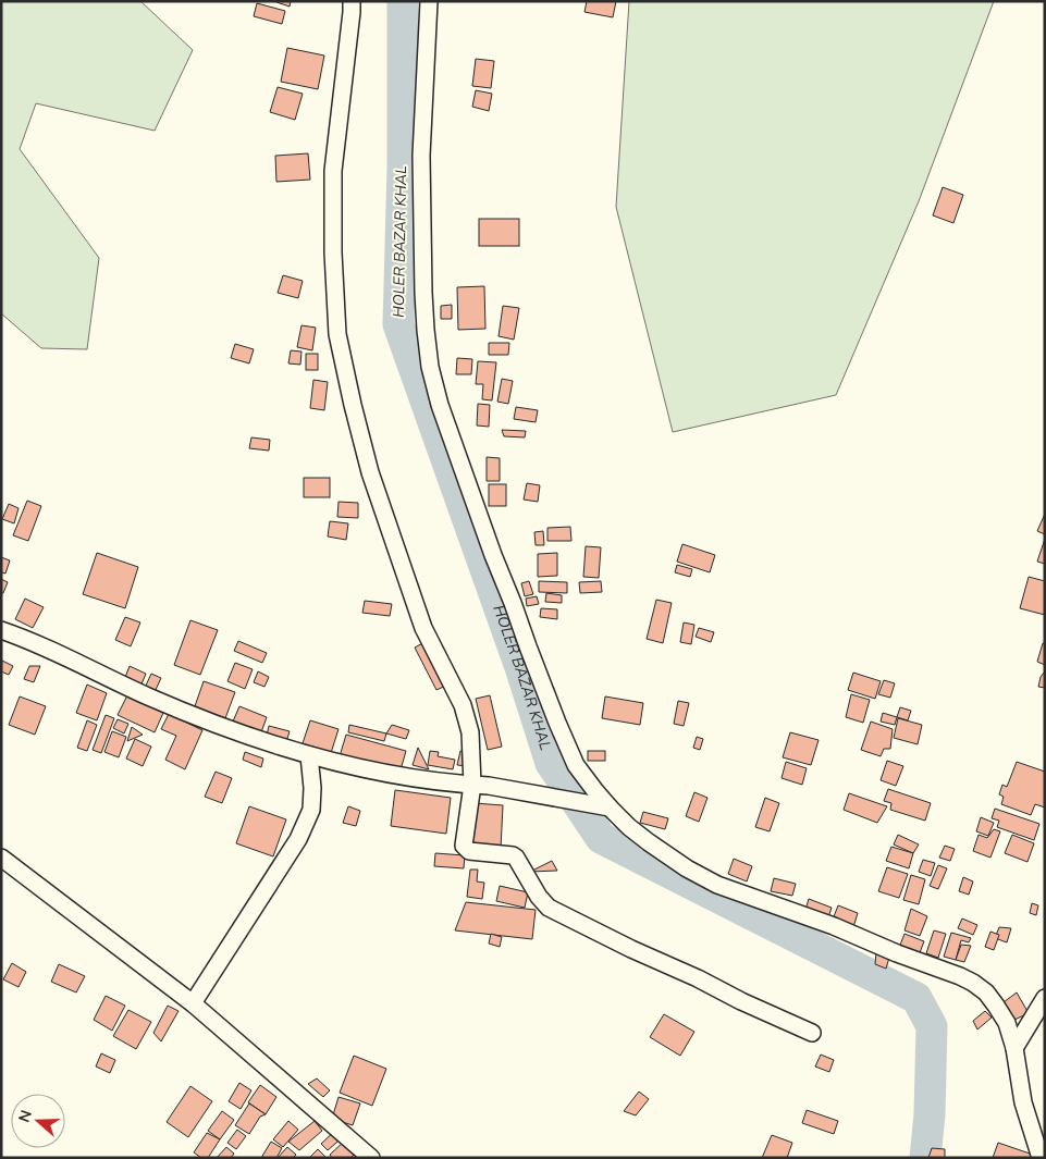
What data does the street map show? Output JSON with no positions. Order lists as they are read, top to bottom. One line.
{"water":["HOLER BAZAR KHAL"],"north":"left"}
